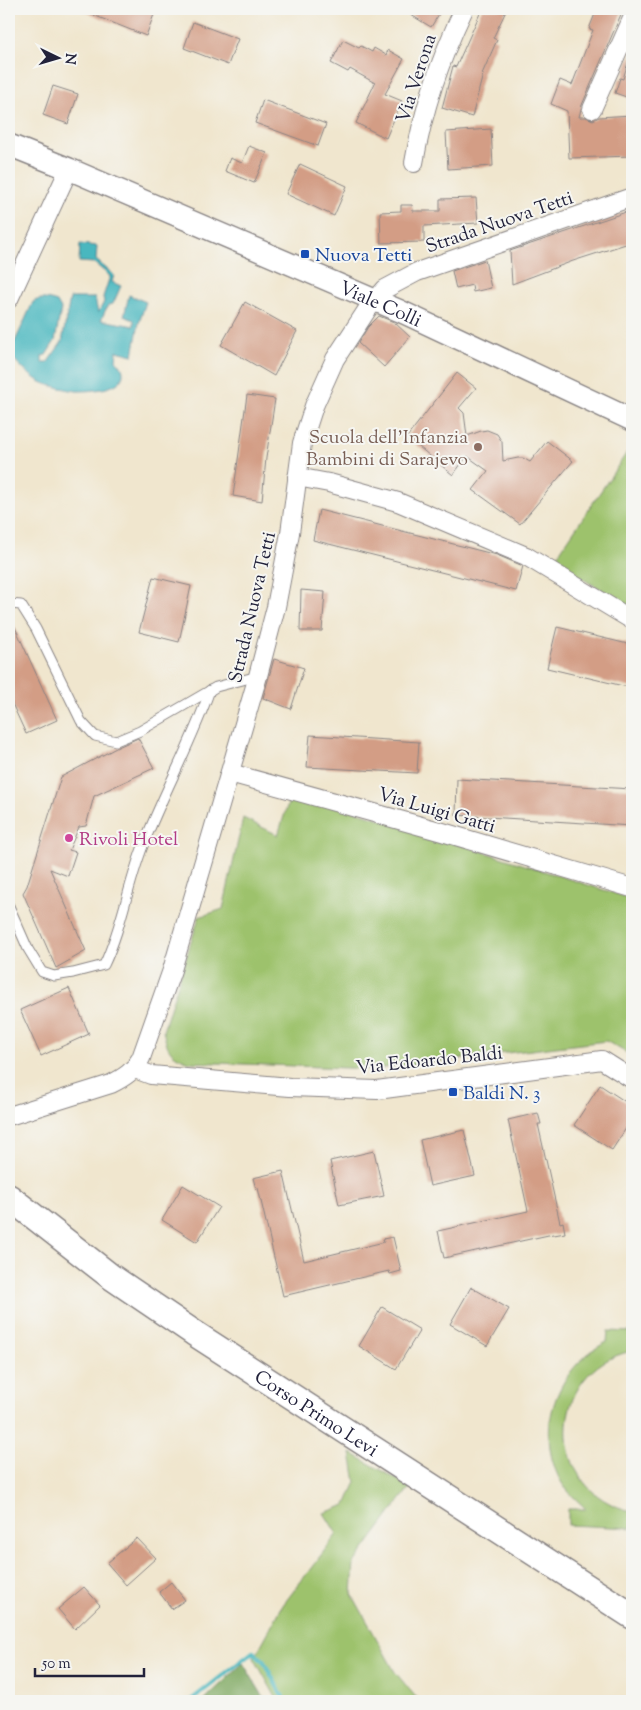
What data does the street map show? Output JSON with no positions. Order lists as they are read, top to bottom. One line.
{"streets":{"main road":["Corso Primo Levi"],"street":["Via Verona","Strada Nuova Tetti","Viale Colli","Via Luigi Gatti","Via Edoardo Baldi"]},"crossings":[["Strada Nuova Tetti","Viale Colli"],["Strada Nuova Tetti","Via Luigi Gatti"],["Strada Nuova Tetti","Via Edoardo Baldi"]],"places":{"transit":["Nuova Tetti","Baldi N. 3"],"other":["Scuola dell'Infanzia Bambini di Sarajevo","Rivoli Hotel"]},"scale_bar":"50 m","north":"right"}
